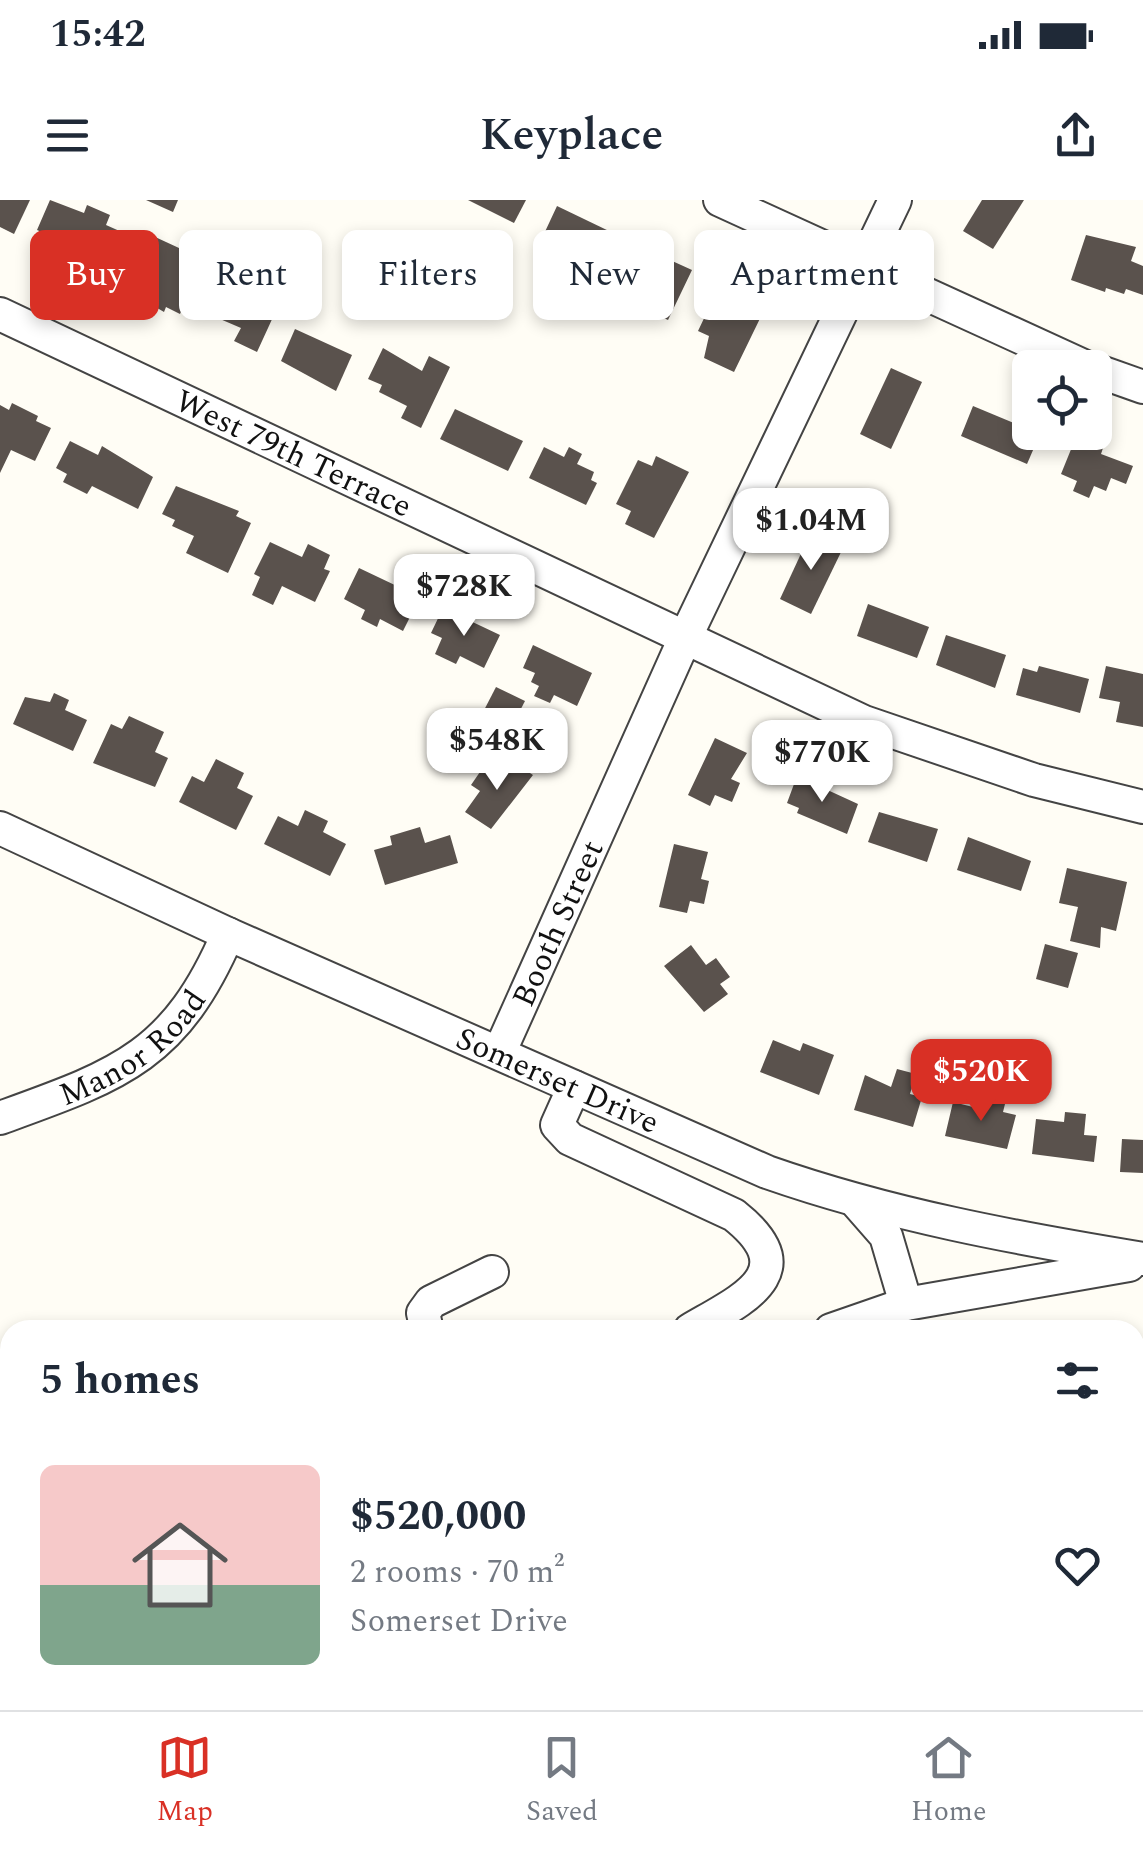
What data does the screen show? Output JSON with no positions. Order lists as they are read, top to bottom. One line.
{"streets":{"street":["West 79th Terrace","Booth Street","Manor Road","Somerset Drive"]},"crossings":[["West 79th Terrace","Booth Street"],["Booth Street","Somerset Drive"],["Manor Road","Somerset Drive"]],"page":{"status":"15:42","header":"Keyplace","chip":["Buy","Rent","Filters","New","Apartment"],"price":["$1.04M","$728K","$548K","$770K","$520K"],"heading":"5 homes","list":[{"name":"$520,000","note":"2 rooms · 70 m² · Somerset Drive"}],"tabs":["Map","Saved","Home"]}}
